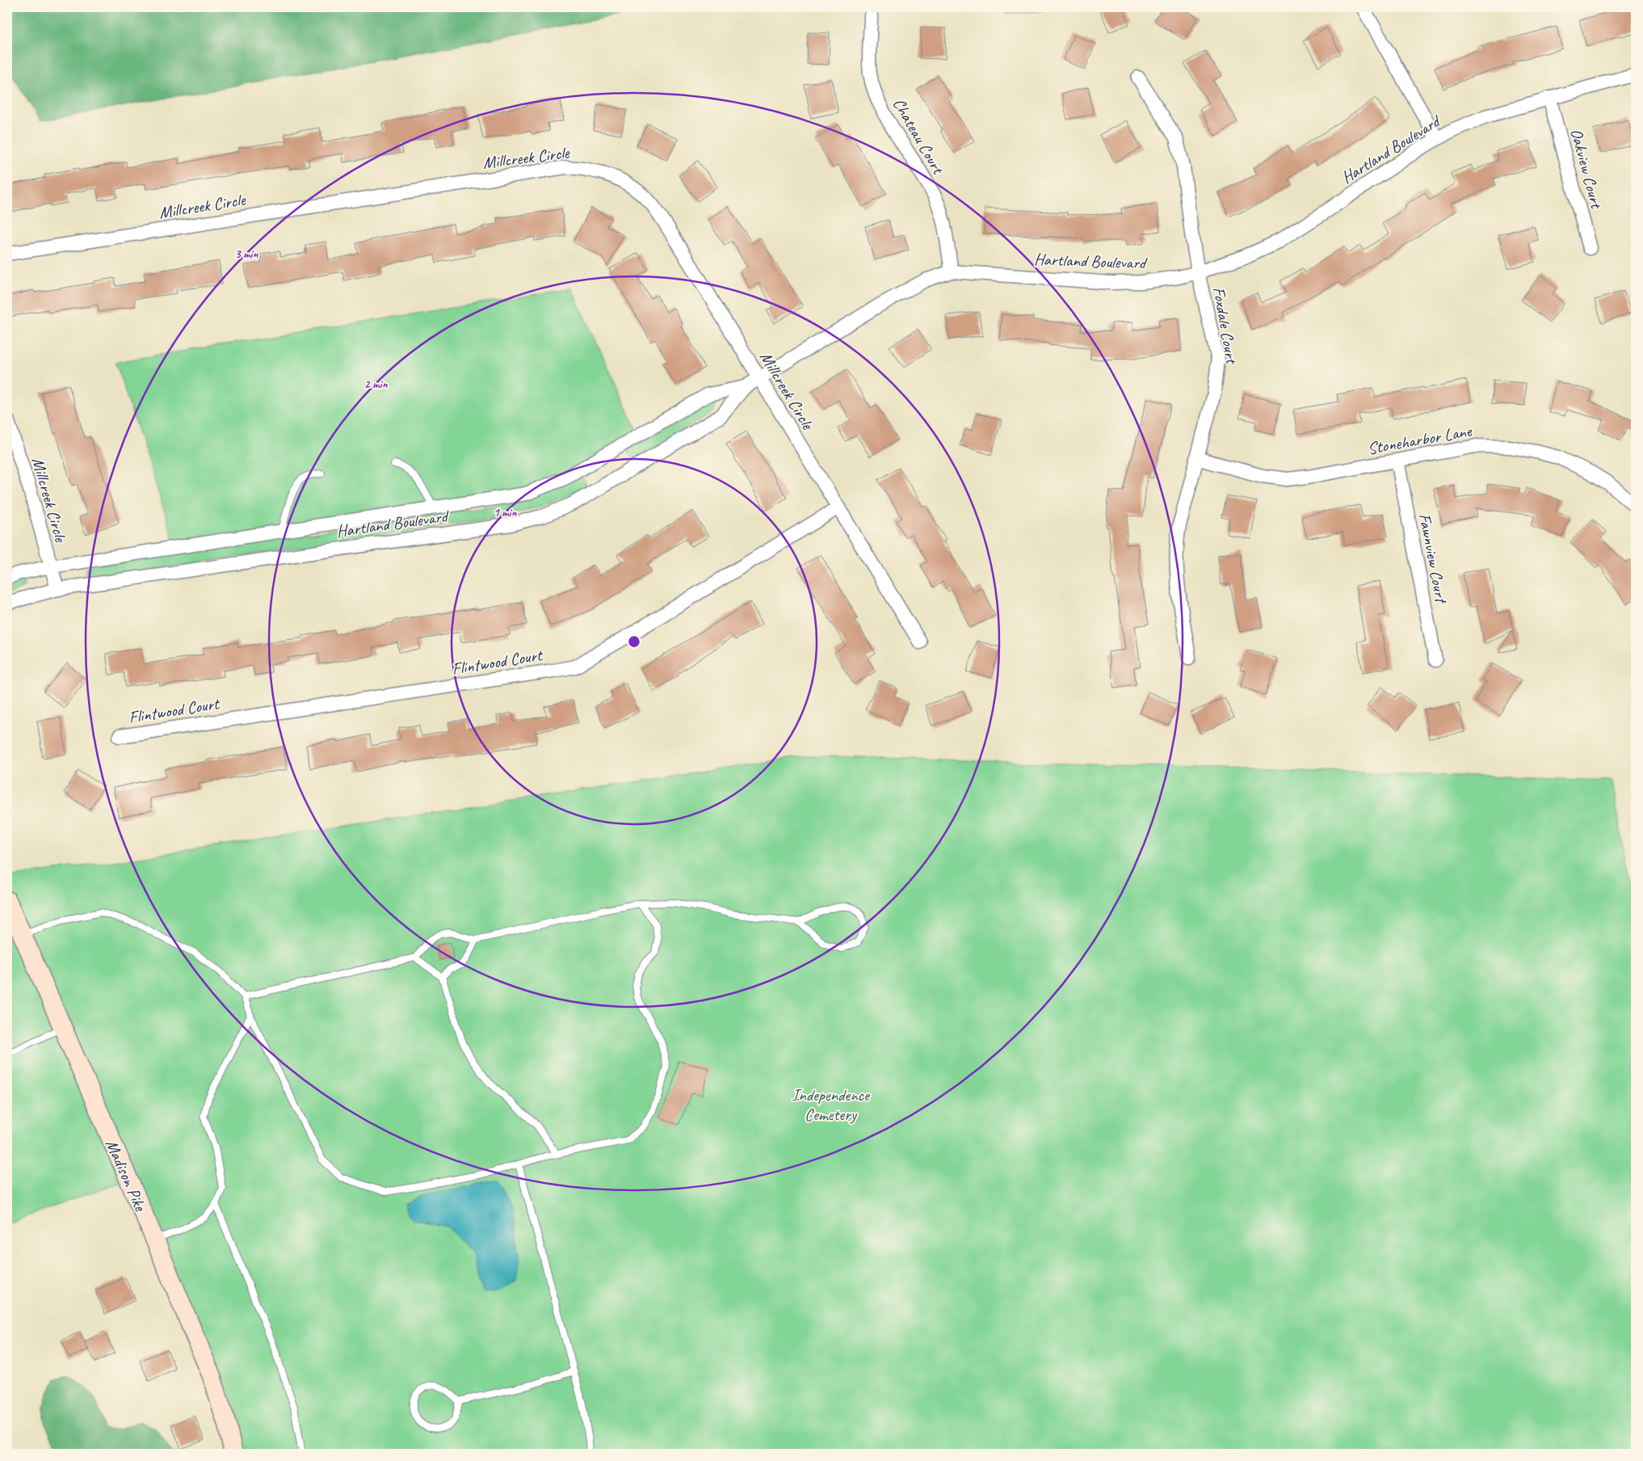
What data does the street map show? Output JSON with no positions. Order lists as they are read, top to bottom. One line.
{"streets":{"main road":["Madison Pike"],"street":["Chateau Court","Hartland Boulevard","Millcreek Circle","Oakview Court","Foxdale Court","Stoneharbor Lane","Fawnview Court","Flintwood Court"]},"crossings":[["Chateau Court","Hartland Boulevard"],["Hartland Boulevard","Millcreek Circle"],["Hartland Boulevard","Oakview Court"],["Hartland Boulevard","Foxdale Court"],["Millcreek Circle","Flintwood Court"],["Foxdale Court","Stoneharbor Lane"],["Stoneharbor Lane","Fawnview Court"]],"parks":["Independence Cemetery"],"rings":["3 min","2 min","1 min"]}
